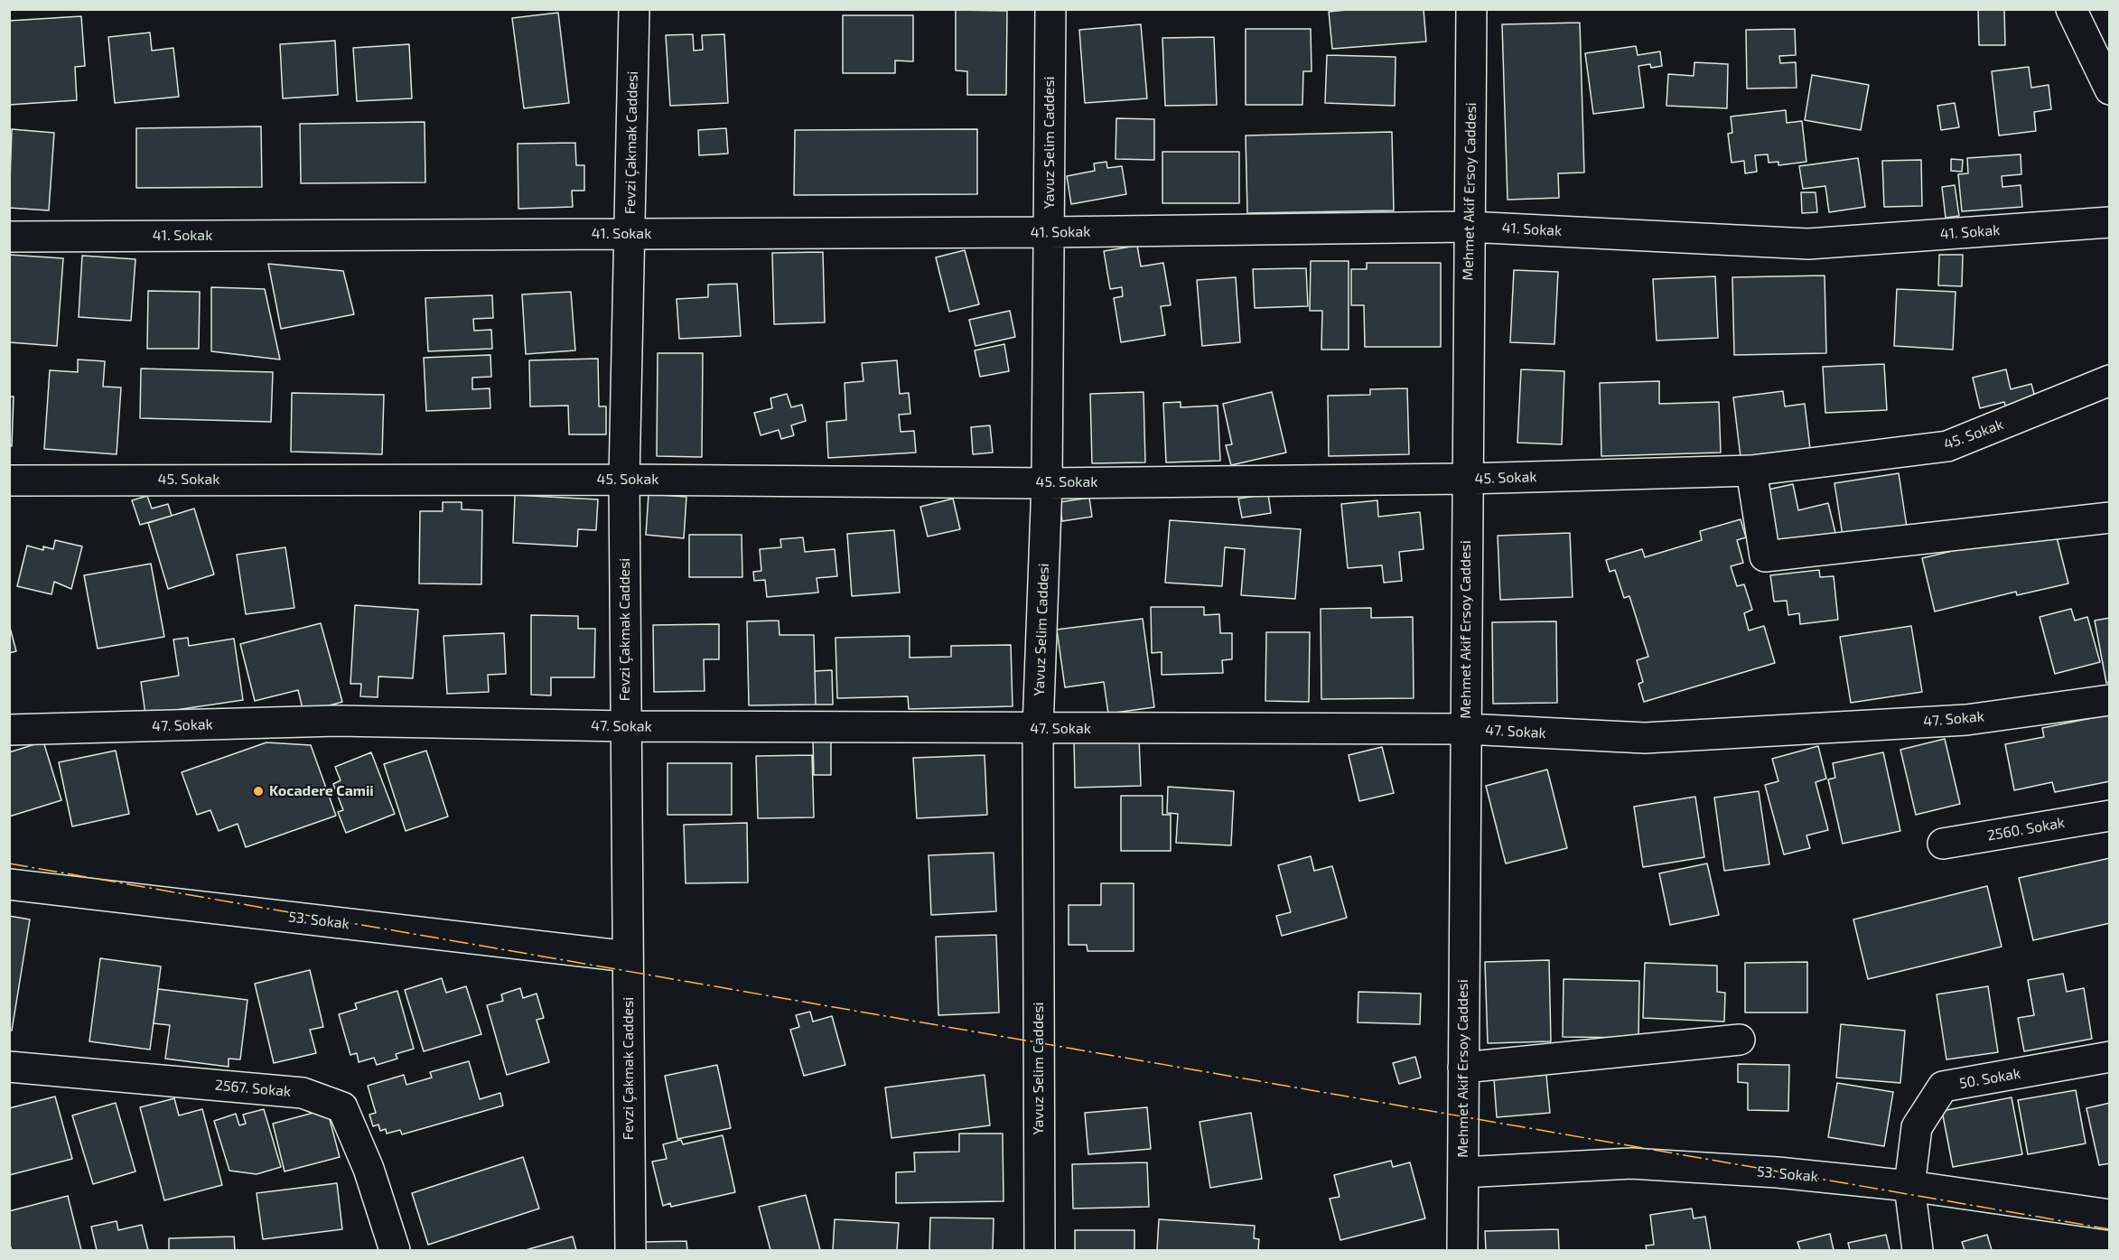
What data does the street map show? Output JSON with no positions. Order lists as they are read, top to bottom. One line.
{"streets":{"street":["Fevzi Çakmak Caddesi","Yavuz Selim Caddesi","Mehmet Akif Ersoy Caddesi","41. Sokak","45. Sokak","47. Sokak","2560. Sokak","53. Sokak","50. Sokak","2567. Sokak"]},"crossings":[["Fevzi Çakmak Caddesi","41. Sokak"],["Fevzi Çakmak Caddesi","45. Sokak"],["Fevzi Çakmak Caddesi","47. Sokak"],["Fevzi Çakmak Caddesi","53. Sokak"],["Yavuz Selim Caddesi","41. Sokak"],["Yavuz Selim Caddesi","45. Sokak"],["Yavuz Selim Caddesi","47. Sokak"],["Mehmet Akif Ersoy Caddesi","41. Sokak"],["Mehmet Akif Ersoy Caddesi","45. Sokak"],["Mehmet Akif Ersoy Caddesi","47. Sokak"],["Mehmet Akif Ersoy Caddesi","53. Sokak"],["53. Sokak","50. Sokak"]],"places":["Kocadere Camii"]}
